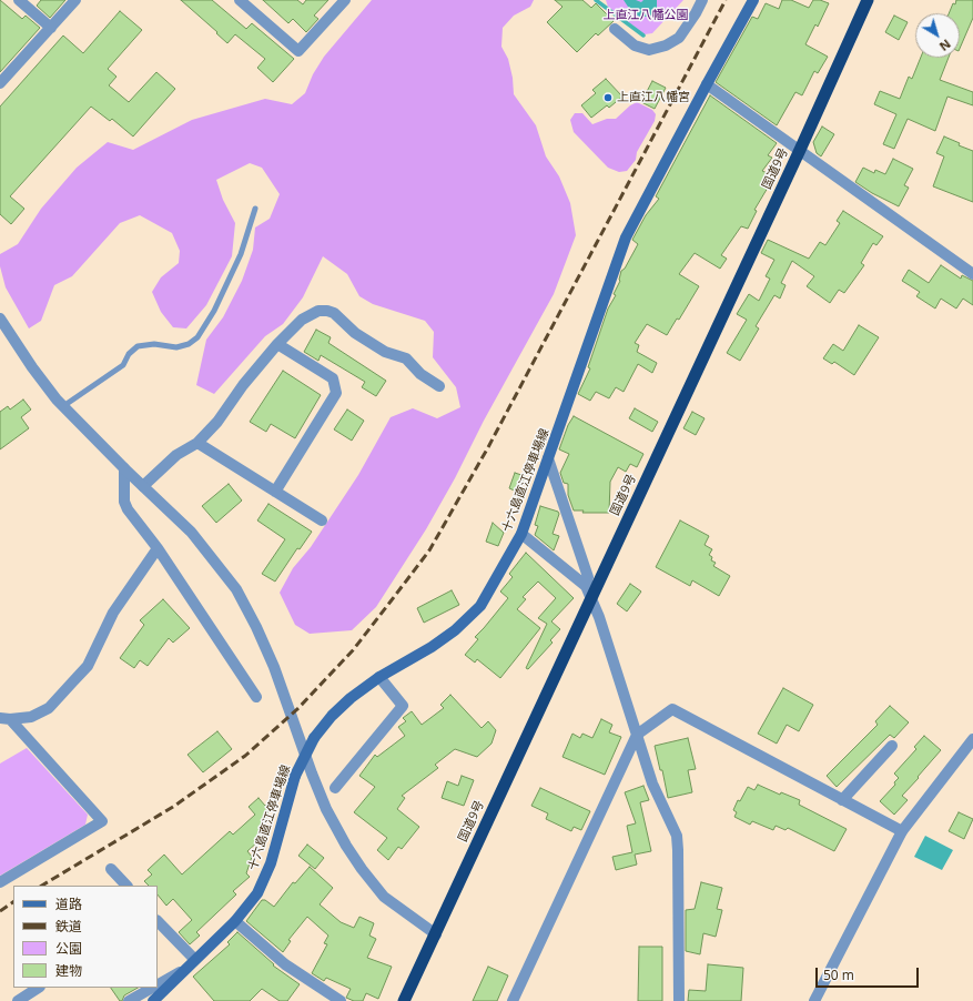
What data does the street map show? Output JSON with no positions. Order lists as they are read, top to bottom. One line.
{"streets":{"highway":["国道9号"],"main road":["十六島直江停車場線"]},"parks":["上直江八幡公園"],"places":["上直江八幡宮"],"legend":["道路","鉄道","公園","建物"],"scale_bar":"50 m","north":"bottom right"}
